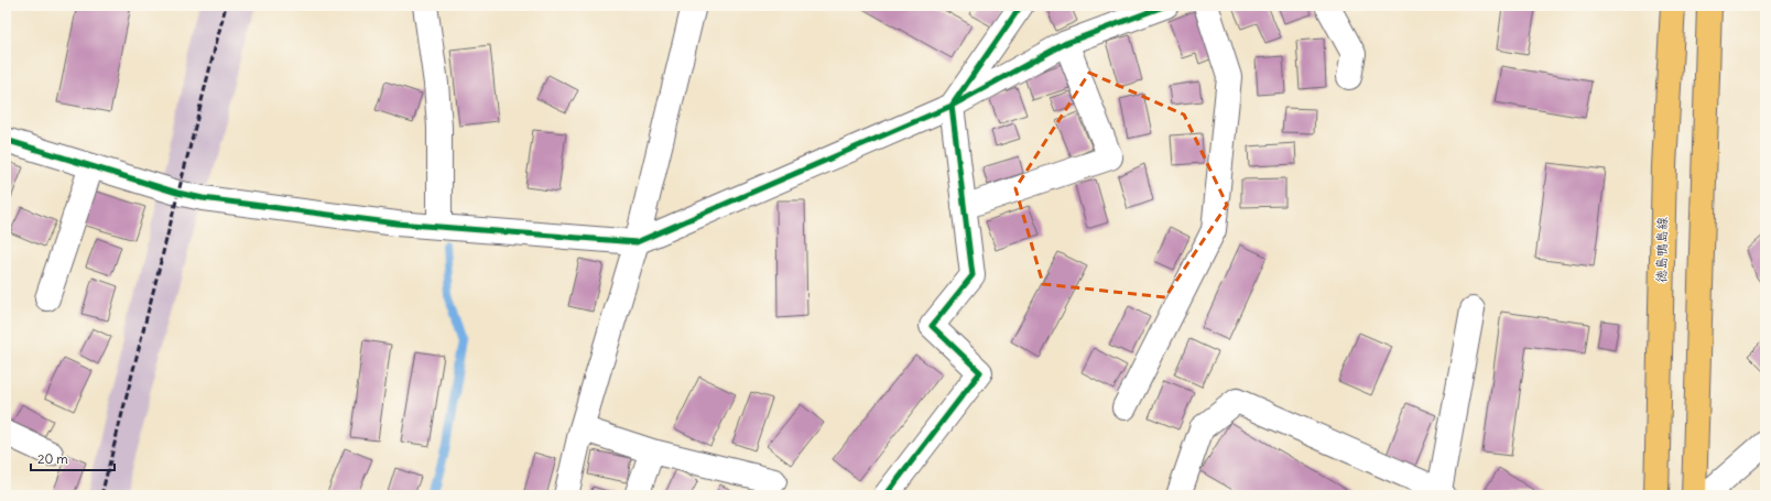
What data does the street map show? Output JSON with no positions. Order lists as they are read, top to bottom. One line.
{"streets":{"main road":["徳島鴨島線"]},"scale_bar":"20 m"}
